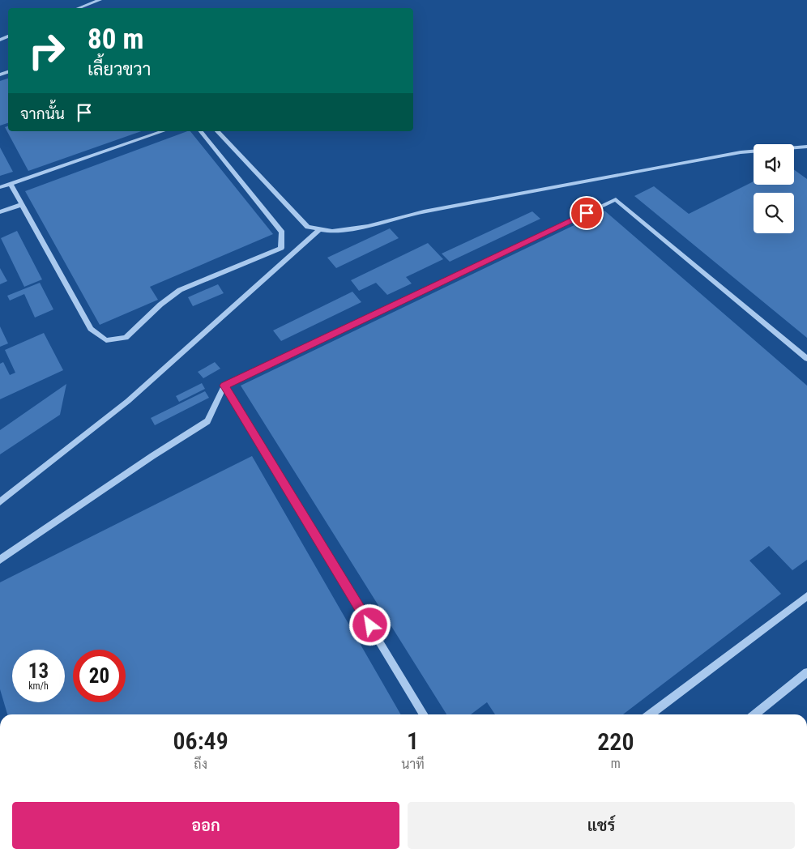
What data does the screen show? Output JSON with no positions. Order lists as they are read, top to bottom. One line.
{"page":{"turn":["80 m","เลี้ยวขวา"],"then":"จากนั้น","speed":"13 km/h","limit":"20","eta":["06:49","ถึง","1","นาที","220","m"],"buttons":["ออก","แชร์"]}}
